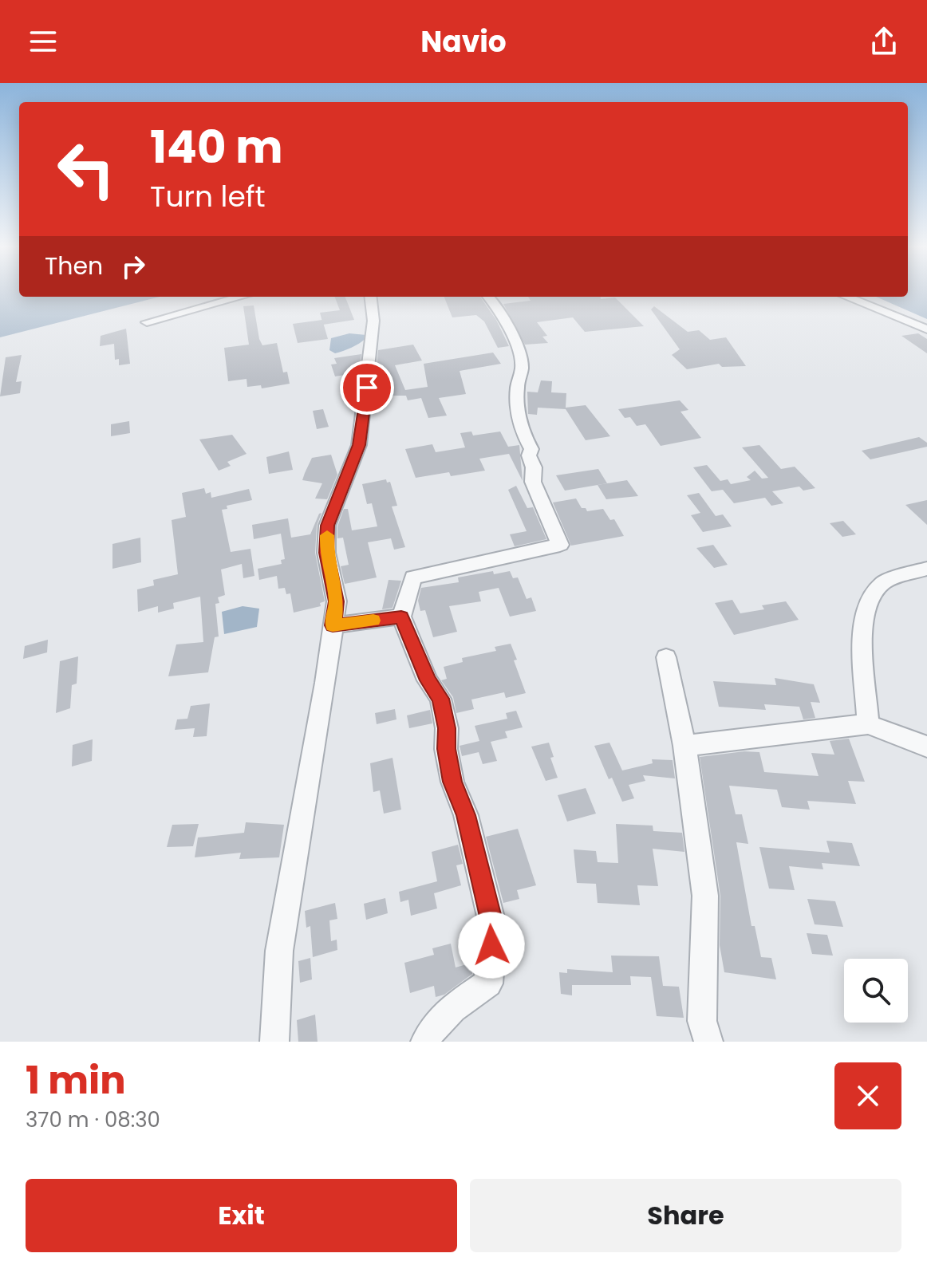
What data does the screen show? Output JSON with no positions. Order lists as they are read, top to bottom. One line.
{"page":{"header":"Navio","turn":["140 m","Turn left"],"then":"Then","heading":["1 min","370 m · 08:30"],"buttons":["Exit","Share"]}}
